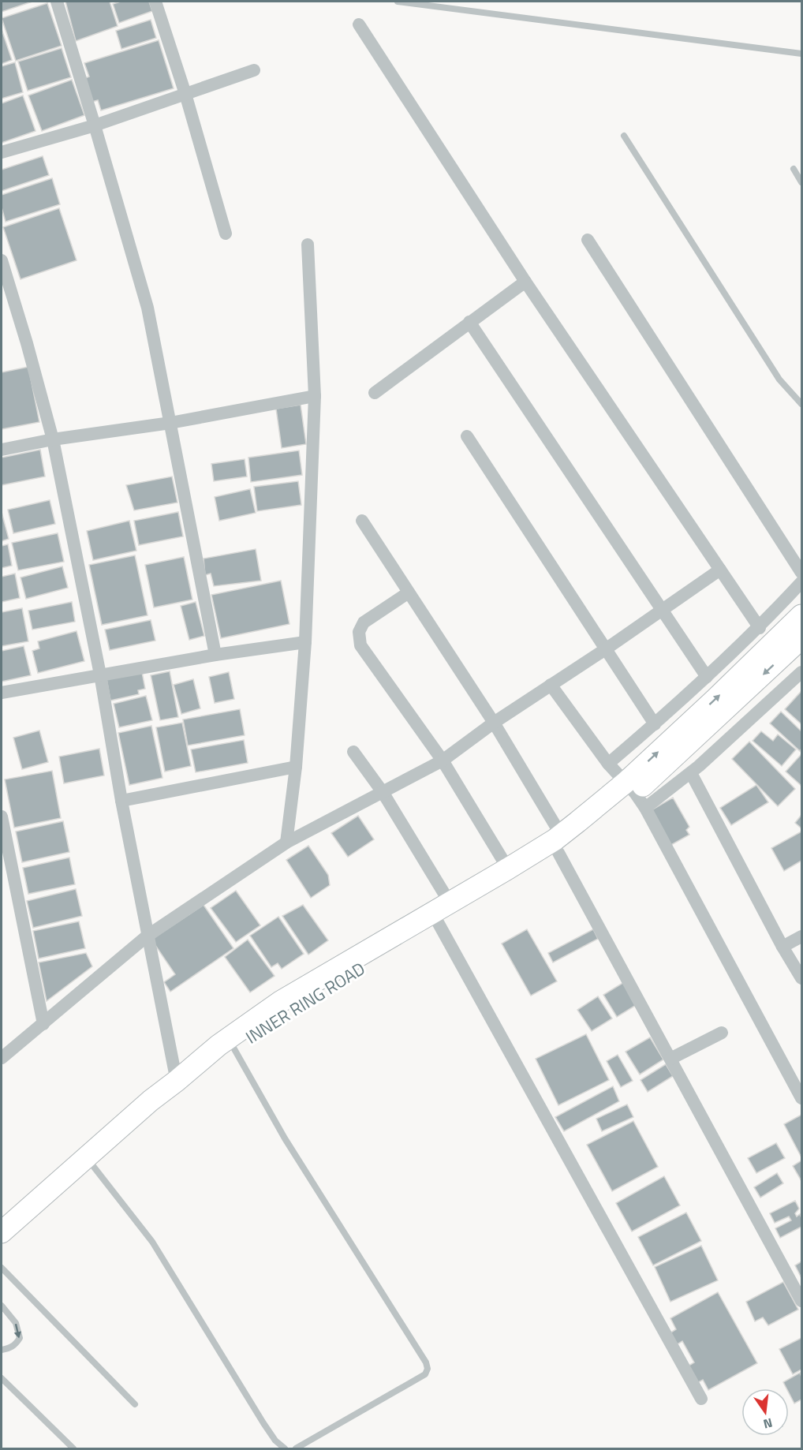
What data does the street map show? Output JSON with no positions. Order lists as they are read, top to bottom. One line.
{"streets":{"main road":["INNER RING ROAD"]},"north":"bottom"}
